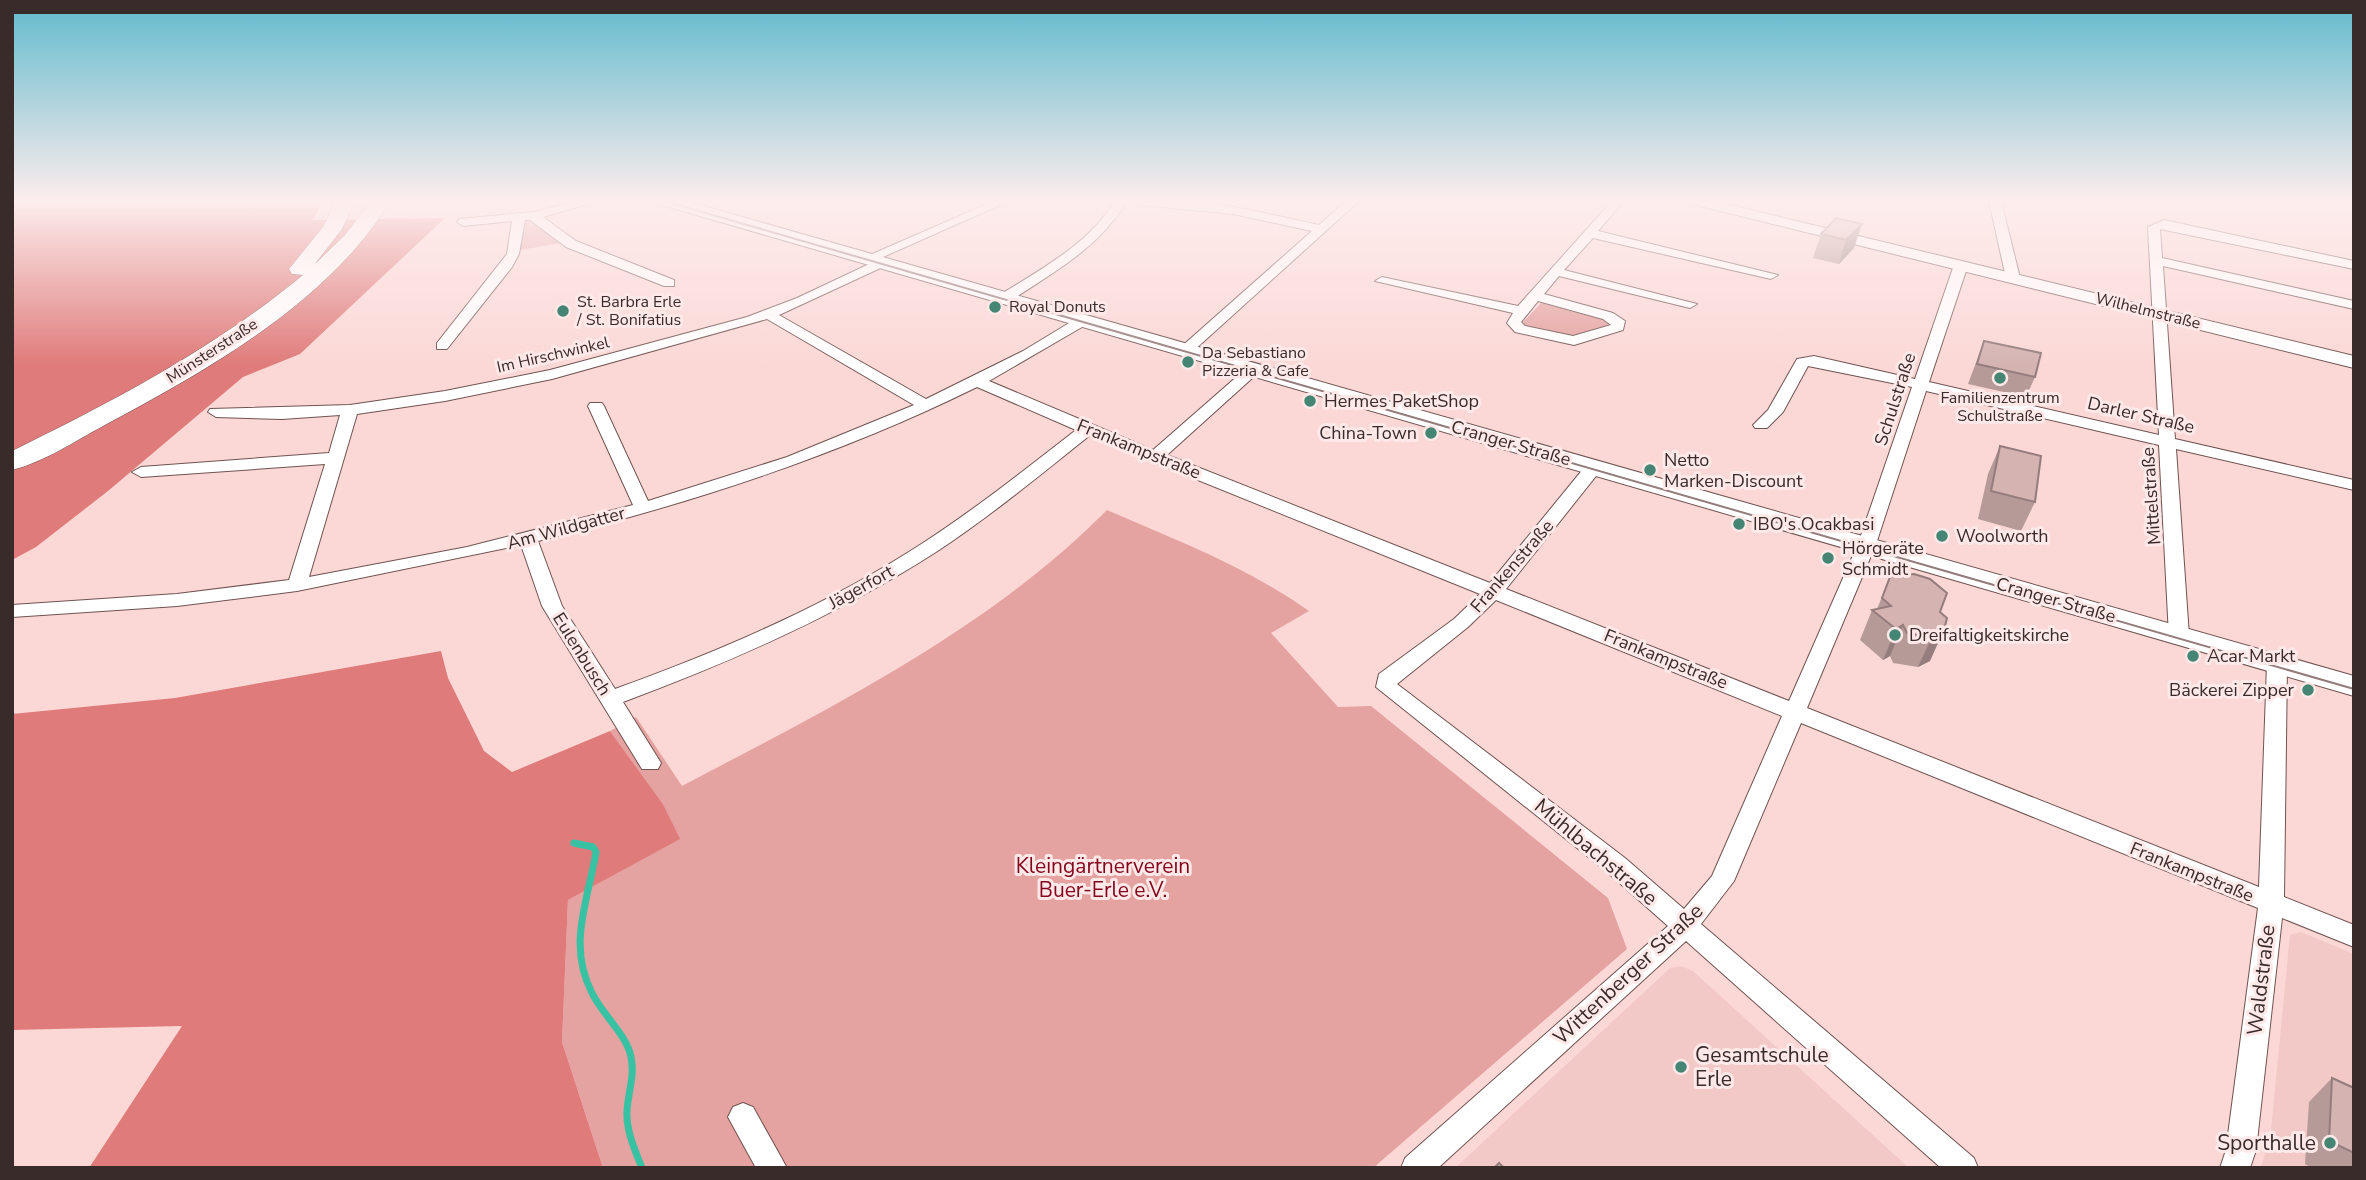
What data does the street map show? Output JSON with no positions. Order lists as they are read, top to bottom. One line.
{"streets":{"main road":["Münsterstraße","Cranger Straße"],"street":["Wilhelmstraße","Im Hirschwinkel","Schulstraße","Darler Straße","Frankampstraße","Mittelstraße","Am Wildgatter","Frankenstraße","Jägerfort","Eulenbusch","Mühlbachstraße","Wittenberger Straße","Waldstraße"]},"crossings":[["Wilhelmstraße","Schulstraße"],["Wilhelmstraße","Mittelstraße"],["Im Hirschwinkel","Cranger Straße"],["Schulstraße","Darler Straße"],["Schulstraße","Cranger Straße"],["Schulstraße","Wittenberger Straße"],["Darler Straße","Mittelstraße"],["Cranger Straße","Mittelstraße"],["Cranger Straße","Am Wildgatter"],["Cranger Straße","Frankenstraße"],["Cranger Straße","Wittenberger Straße"],["Cranger Straße","Waldstraße"],["Frankampstraße","Am Wildgatter"],["Frankampstraße","Frankenstraße"],["Frankampstraße","Jägerfort"],["Frankampstraße","Wittenberger Straße"],["Frankampstraße","Waldstraße"],["Am Wildgatter","Eulenbusch"],["Frankenstraße","Mühlbachstraße"],["Jägerfort","Eulenbusch"],["Mühlbachstraße","Wittenberger Straße"]],"parks":["Kleingärtnerverein Buer-Erle e.V."],"places":["Royal Donuts","St. Barbra Erle / St. Bonifatius","Da Sebastiano Pizzeria & Cafe","Familienzentrum Schulstraße","Hermes PaketShop","China-Town","Netto Marken-Discount","IBO's Ocakbasi","Woolworth","Hörgeräte Schmidt","Dreifaltigkeitskirche","Acar Markt","Bäckerei Zipper","Gesamtschule Erle","Sporthalle"]}
